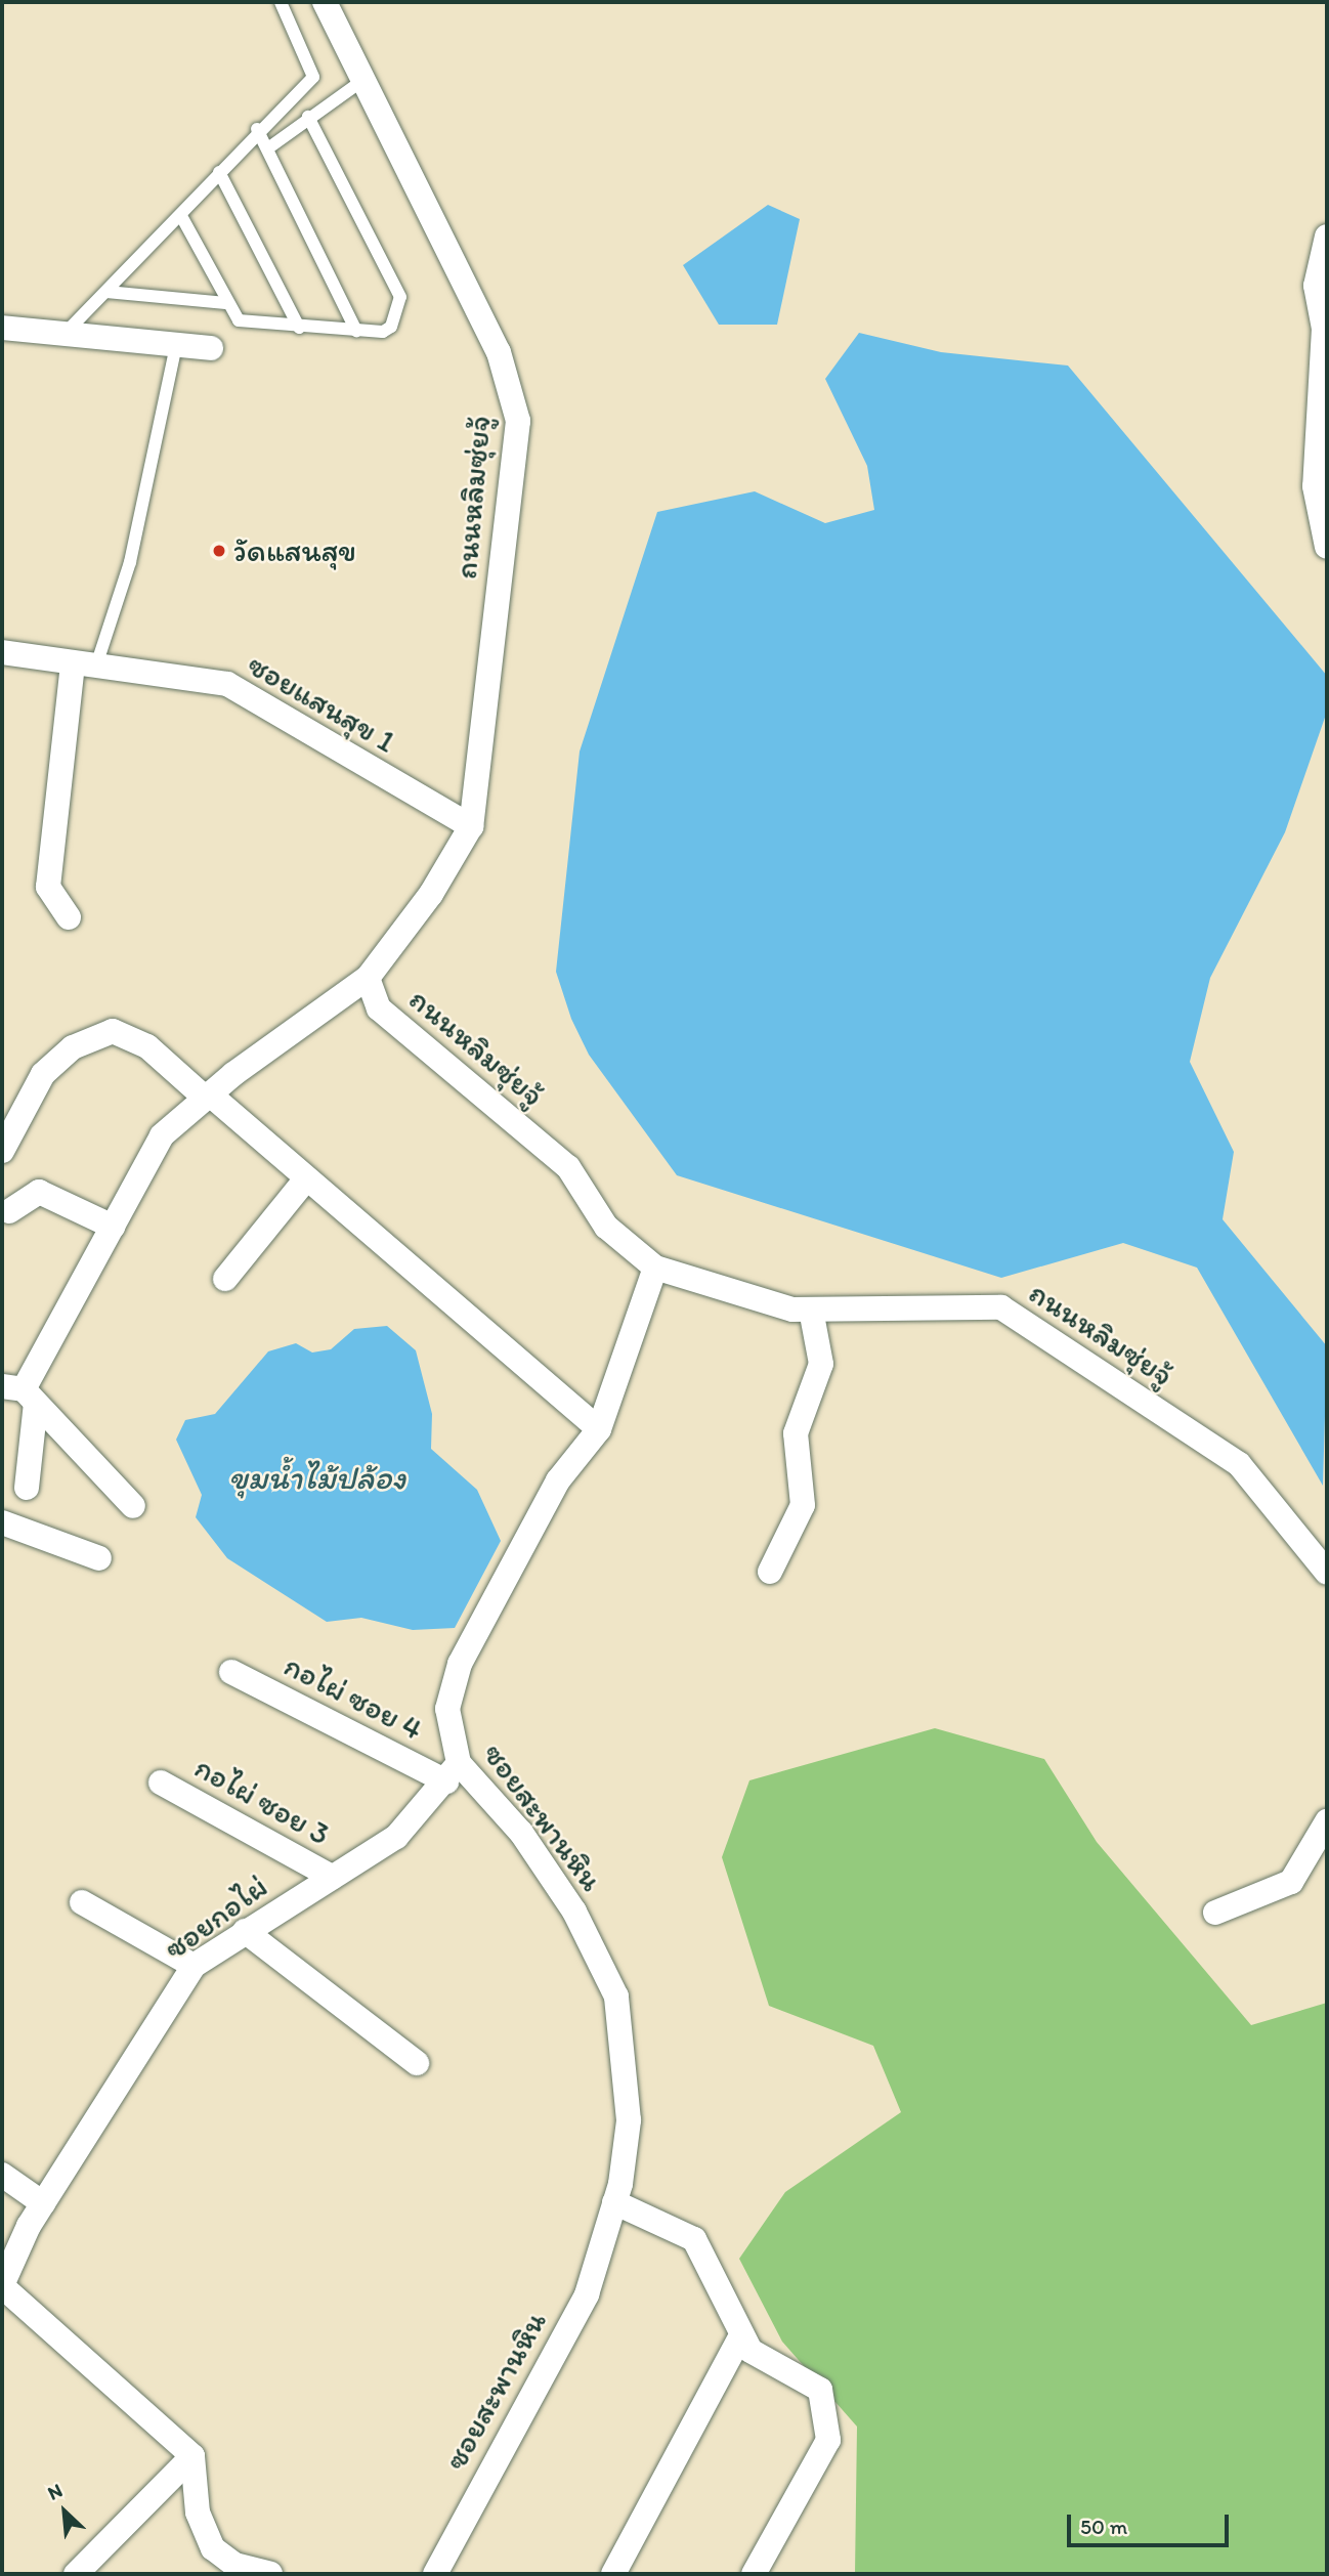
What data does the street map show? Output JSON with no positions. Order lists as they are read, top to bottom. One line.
{"streets":{"street":["ถนนหลิมซุ่ยจู้","ซอยแสนสุข 1","กอไผ่ ซอย 4","กอไผ่ ซอย 3","ซอยสะพานหิน","ซอยกอไผ่"]},"crossings":[["ถนนหลิมซุ่ยจู้","ซอยแสนสุข 1"],["ถนนหลิมซุ่ยจู้","ซอยสะพานหิน"],["กอไผ่ ซอย 4","ซอยสะพานหิน"],["กอไผ่ ซอย 4","ซอยกอไผ่"],["กอไผ่ ซอย 3","ซอยกอไผ่"],["ซอยสะพานหิน","ซอยกอไผ่"]],"water":["ขุมน้ำไม้ปล้อง"],"places":["วัดแสนสุข"],"scale_bar":"50 m","north":"top left"}
